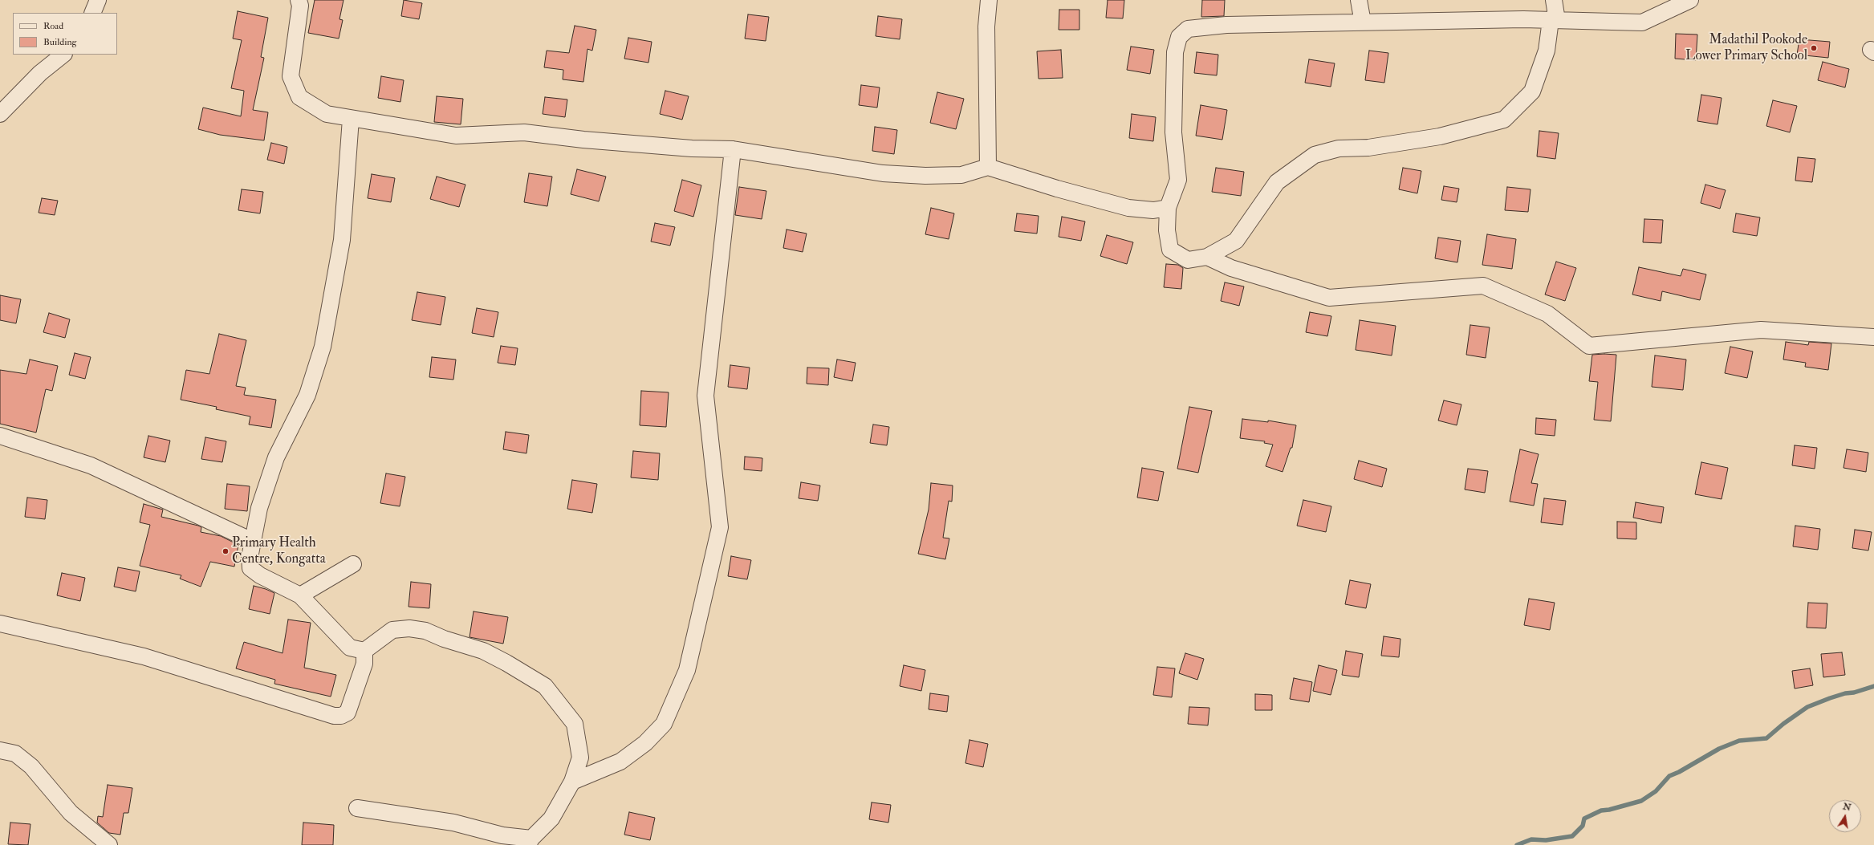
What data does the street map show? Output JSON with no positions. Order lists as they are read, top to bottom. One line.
{"places":["Madathil Pookode Lower Primary School","Primary Health Centre, Kongatta"],"legend":["Road","Building"],"north":"top"}
